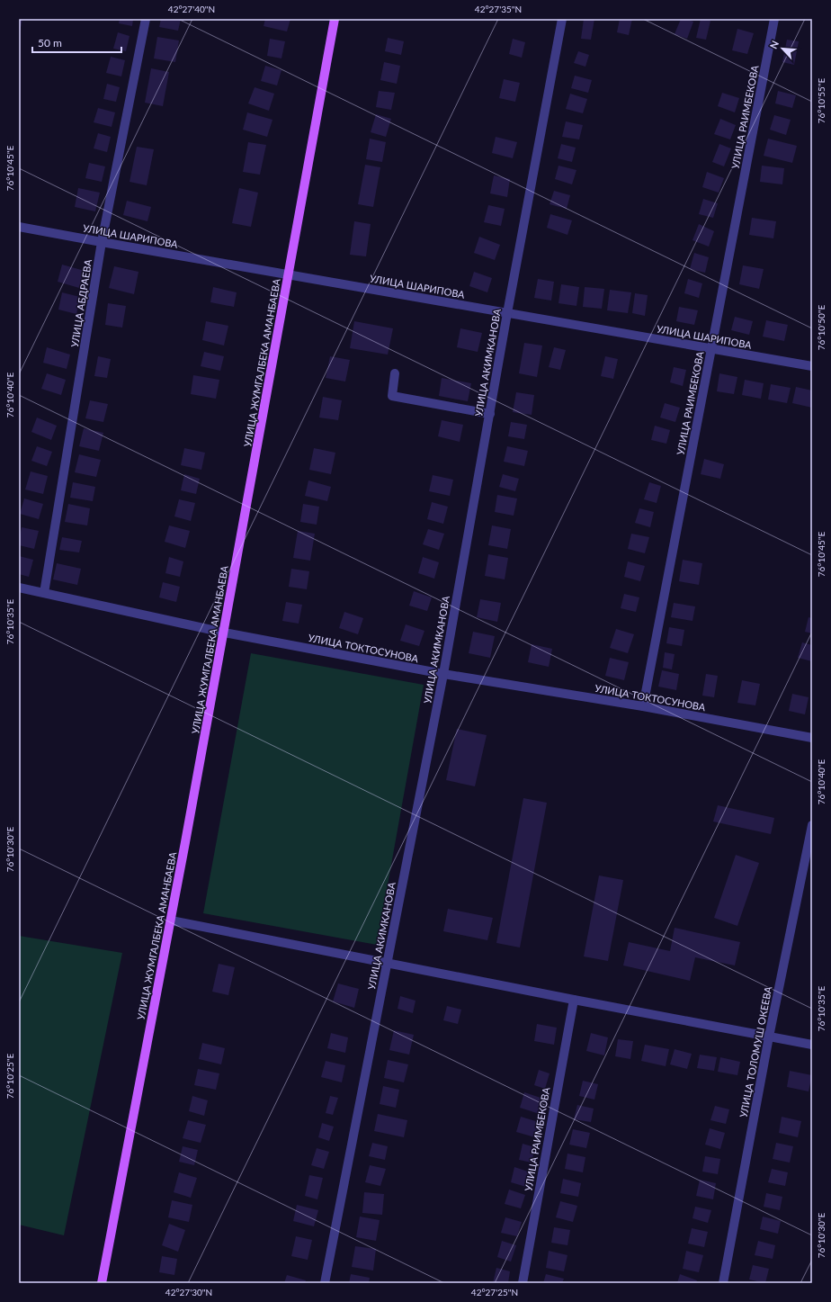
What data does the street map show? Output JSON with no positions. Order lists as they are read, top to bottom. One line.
{"streets":{"main road":["УЛИЦА ЖУМГАЛБЕКА АМАНБАЕВА"],"street":["УЛИЦА РАИМБЕКОВА","УЛИЦА ШАРИПОВА","УЛИЦА АБДРАЕВА","УЛИЦА АКИМКАНОВА","УЛИЦА ТОКТОСУНОВА","УЛИЦА ТОЛОМУШ ОКЕЕВА"]},"crossings":[["УЛИЦА РАИМБЕКОВА","УЛИЦА ШАРИПОВА"],["УЛИЦА РАИМБЕКОВА","УЛИЦА ТОКТОСУНОВА"],["УЛИЦА ШАРИПОВА","УЛИЦА АБДРАЕВА"],["УЛИЦА ШАРИПОВА","УЛИЦА ЖУМГАЛБЕКА АМАНБАЕВА"],["УЛИЦА ШАРИПОВА","УЛИЦА АКИМКАНОВА"],["УЛИЦА АБДРАЕВА","УЛИЦА ТОКТОСУНОВА"],["УЛИЦА ЖУМГАЛБЕКА АМАНБАЕВА","УЛИЦА ТОКТОСУНОВА"],["УЛИЦА АКИМКАНОВА","УЛИЦА ТОКТОСУНОВА"]],"scale_bar":"50 m","north":"top left","coordinates":["42°27'40\"N","42°27'35\"N","76°10'55\"E","76°10'45\"E","76°10'50\"E","76°10'40\"E","76°10'35\"E","76°10'30\"E","76°10'25\"E","42°27'30\"N","42°27'25\"N"]}
